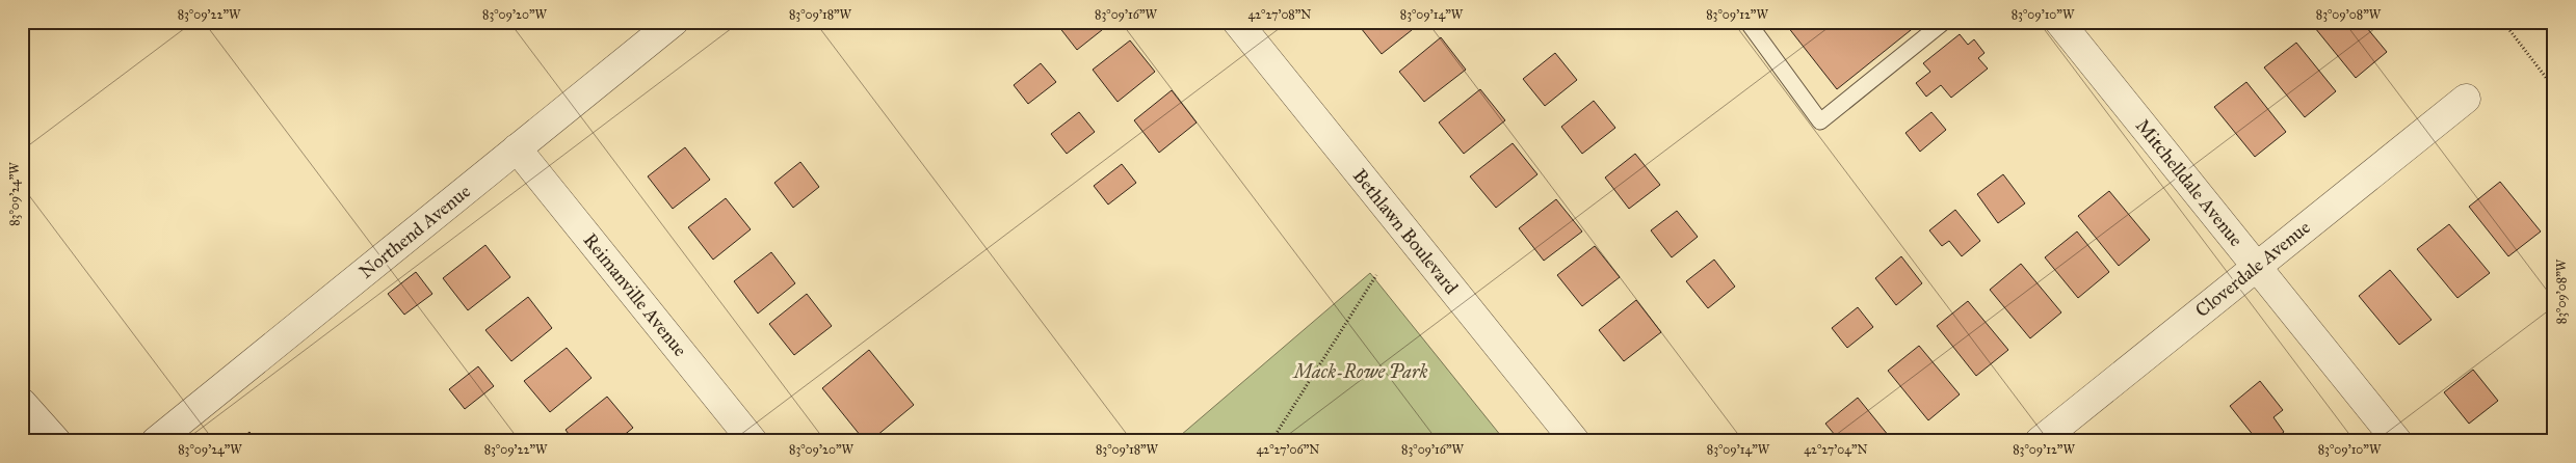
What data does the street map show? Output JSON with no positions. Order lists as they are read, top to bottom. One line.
{"streets":{"street":["Mitchelldale Avenue","Northend Avenue","Bethlawn Boulevard","Cloverdale Avenue","Reimanville Avenue"]},"crossings":[["Mitchelldale Avenue","Cloverdale Avenue"],["Northend Avenue","Reimanville Avenue"]],"parks":["Mack-Rowe Park"],"coordinates":["83°09'22\"W","83°09'20\"W","83°09'18\"W","83°09'16\"W","42°27'08\"N","83°09'14\"W","83°09'12\"W","83°09'10\"W","83°09'08\"W","83°09'24\"W","42°27'06\"N","42°27'04\"N"]}
